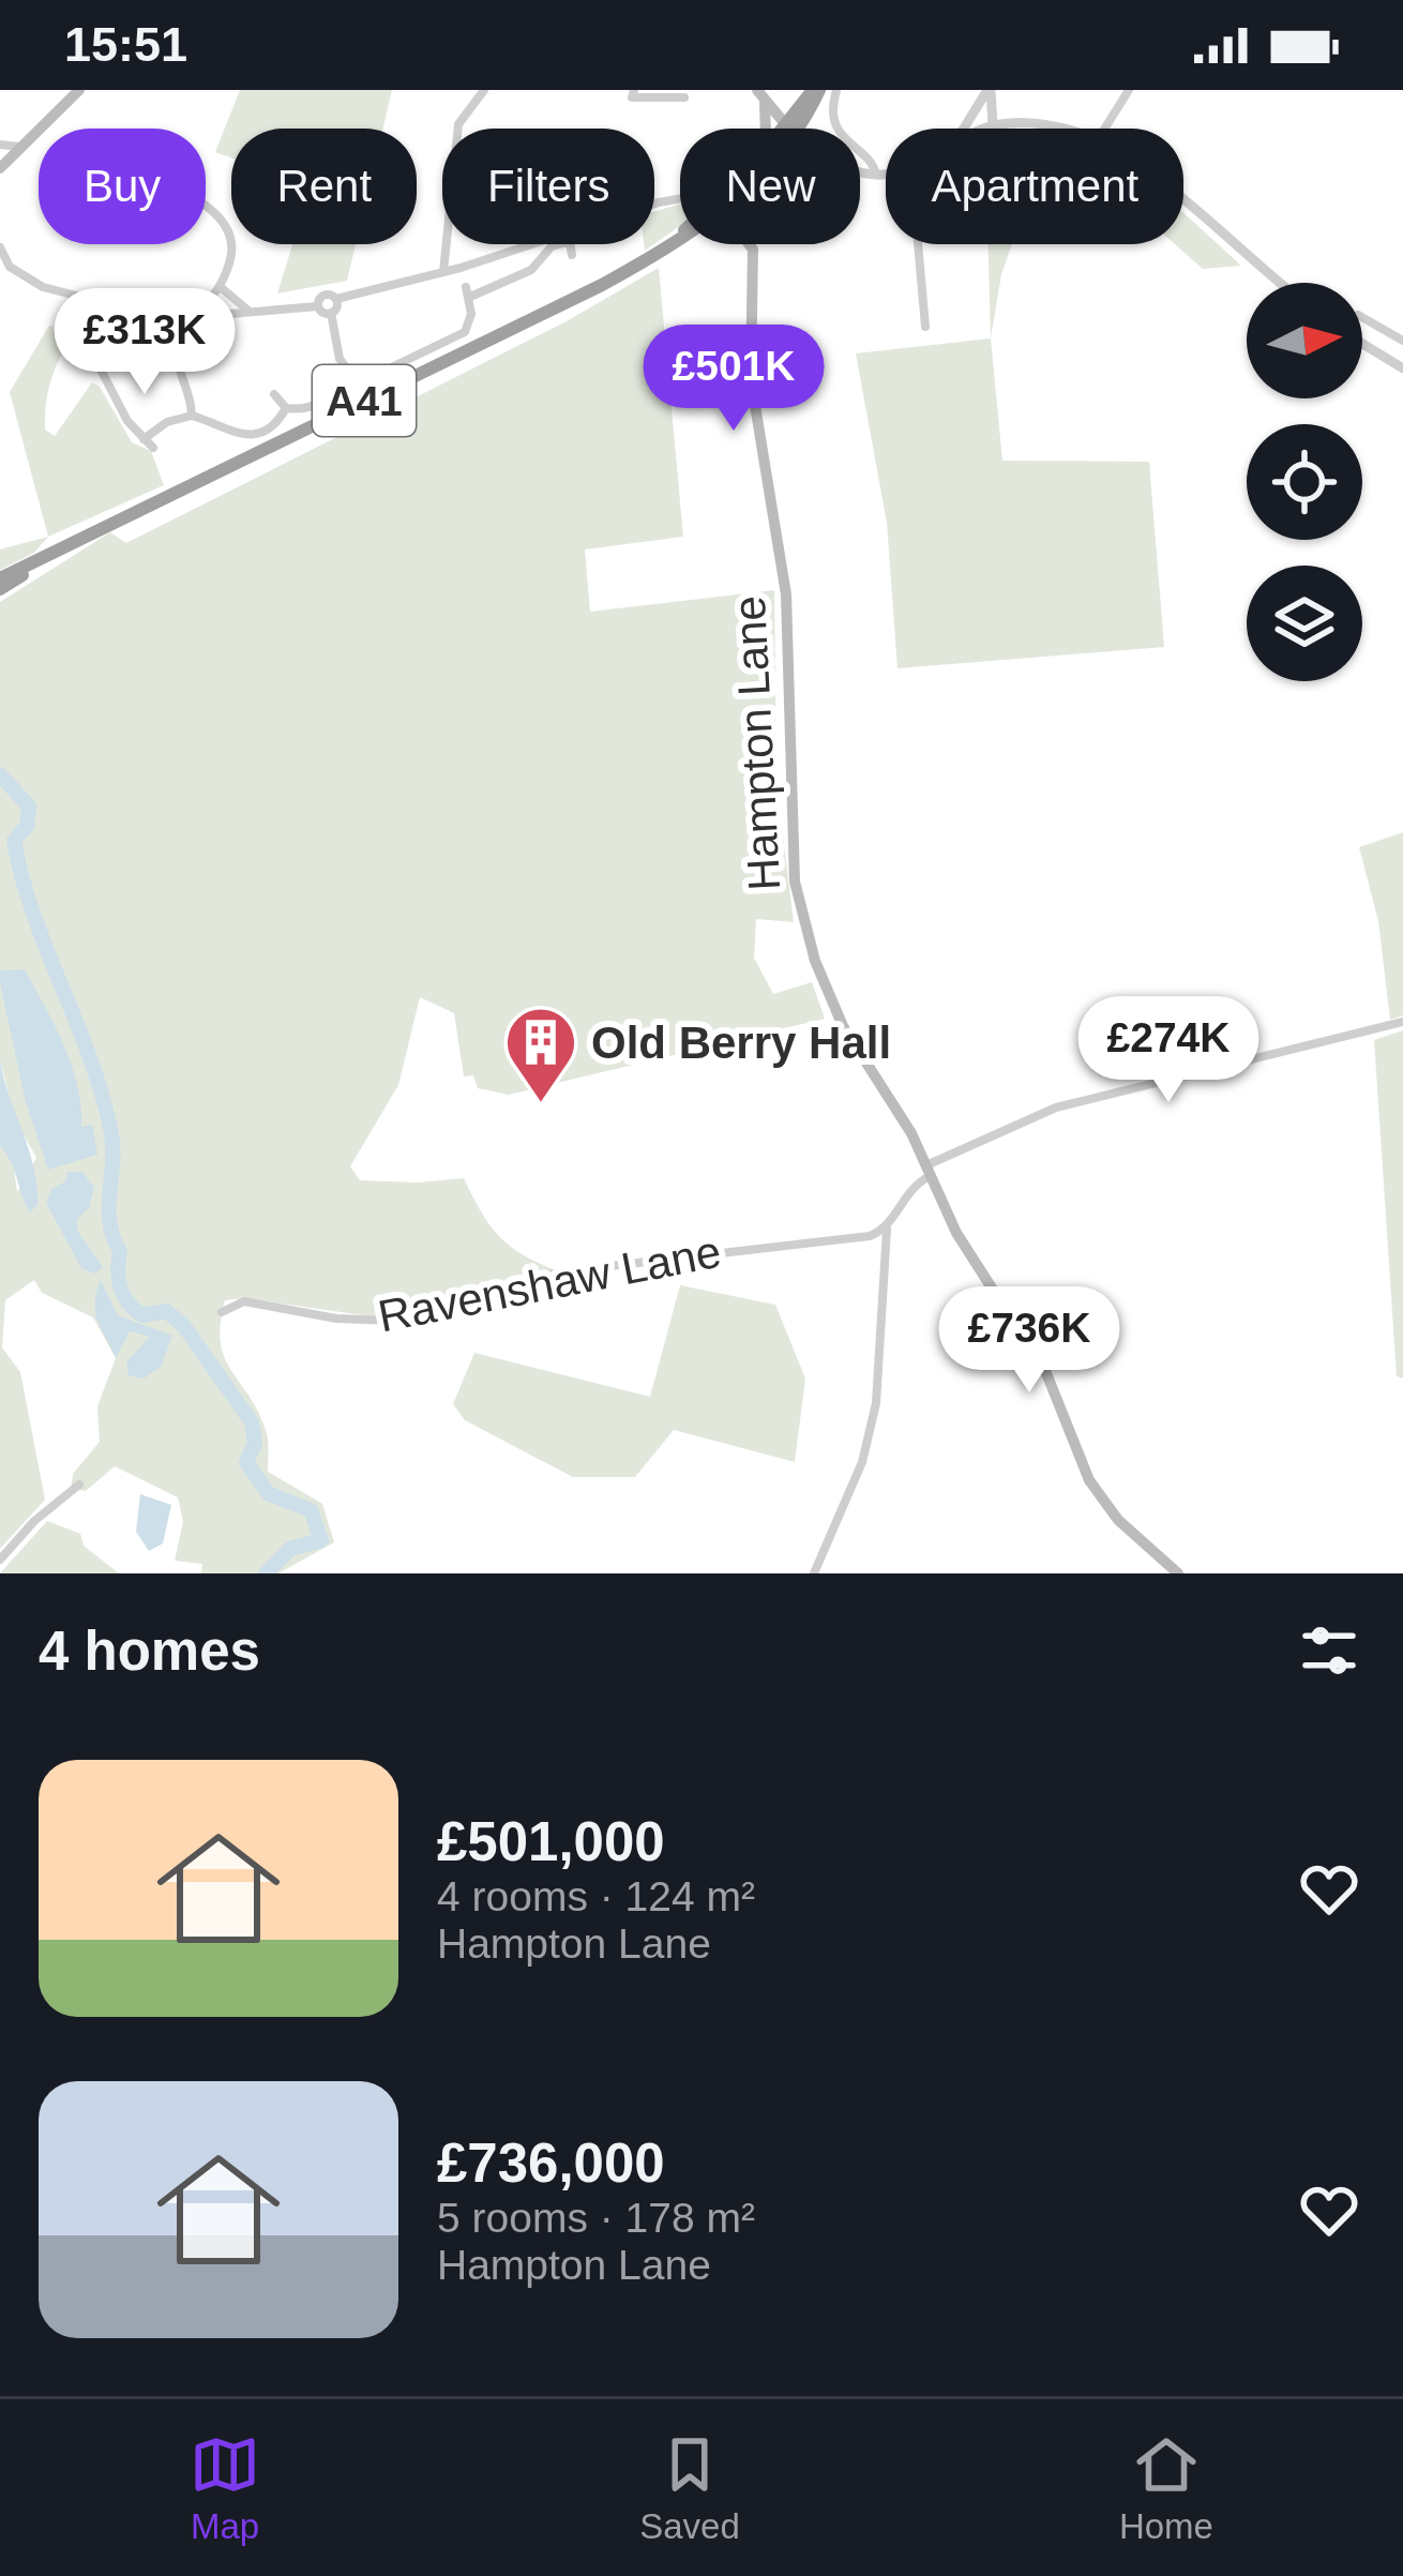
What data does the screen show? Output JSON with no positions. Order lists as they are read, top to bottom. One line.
{"streets":{"highway":["A41"],"main road":["Hampton Lane"],"street":["Ravenshaw Lane"]},"places":{"building":["Old Berry Hall"]},"north":"right","page":{"status":"15:51","chip":["Buy","Rent","Filters","New","Apartment"],"price":["£313K","£501K","£274K","£736K"],"heading":"4 homes","list":[{"name":"£501,000","note":"4 rooms · 124 m² · Hampton Lane"},{"name":"£736,000","note":"5 rooms · 178 m² · Hampton Lane"}],"tabs":["Map","Saved","Home"]}}
